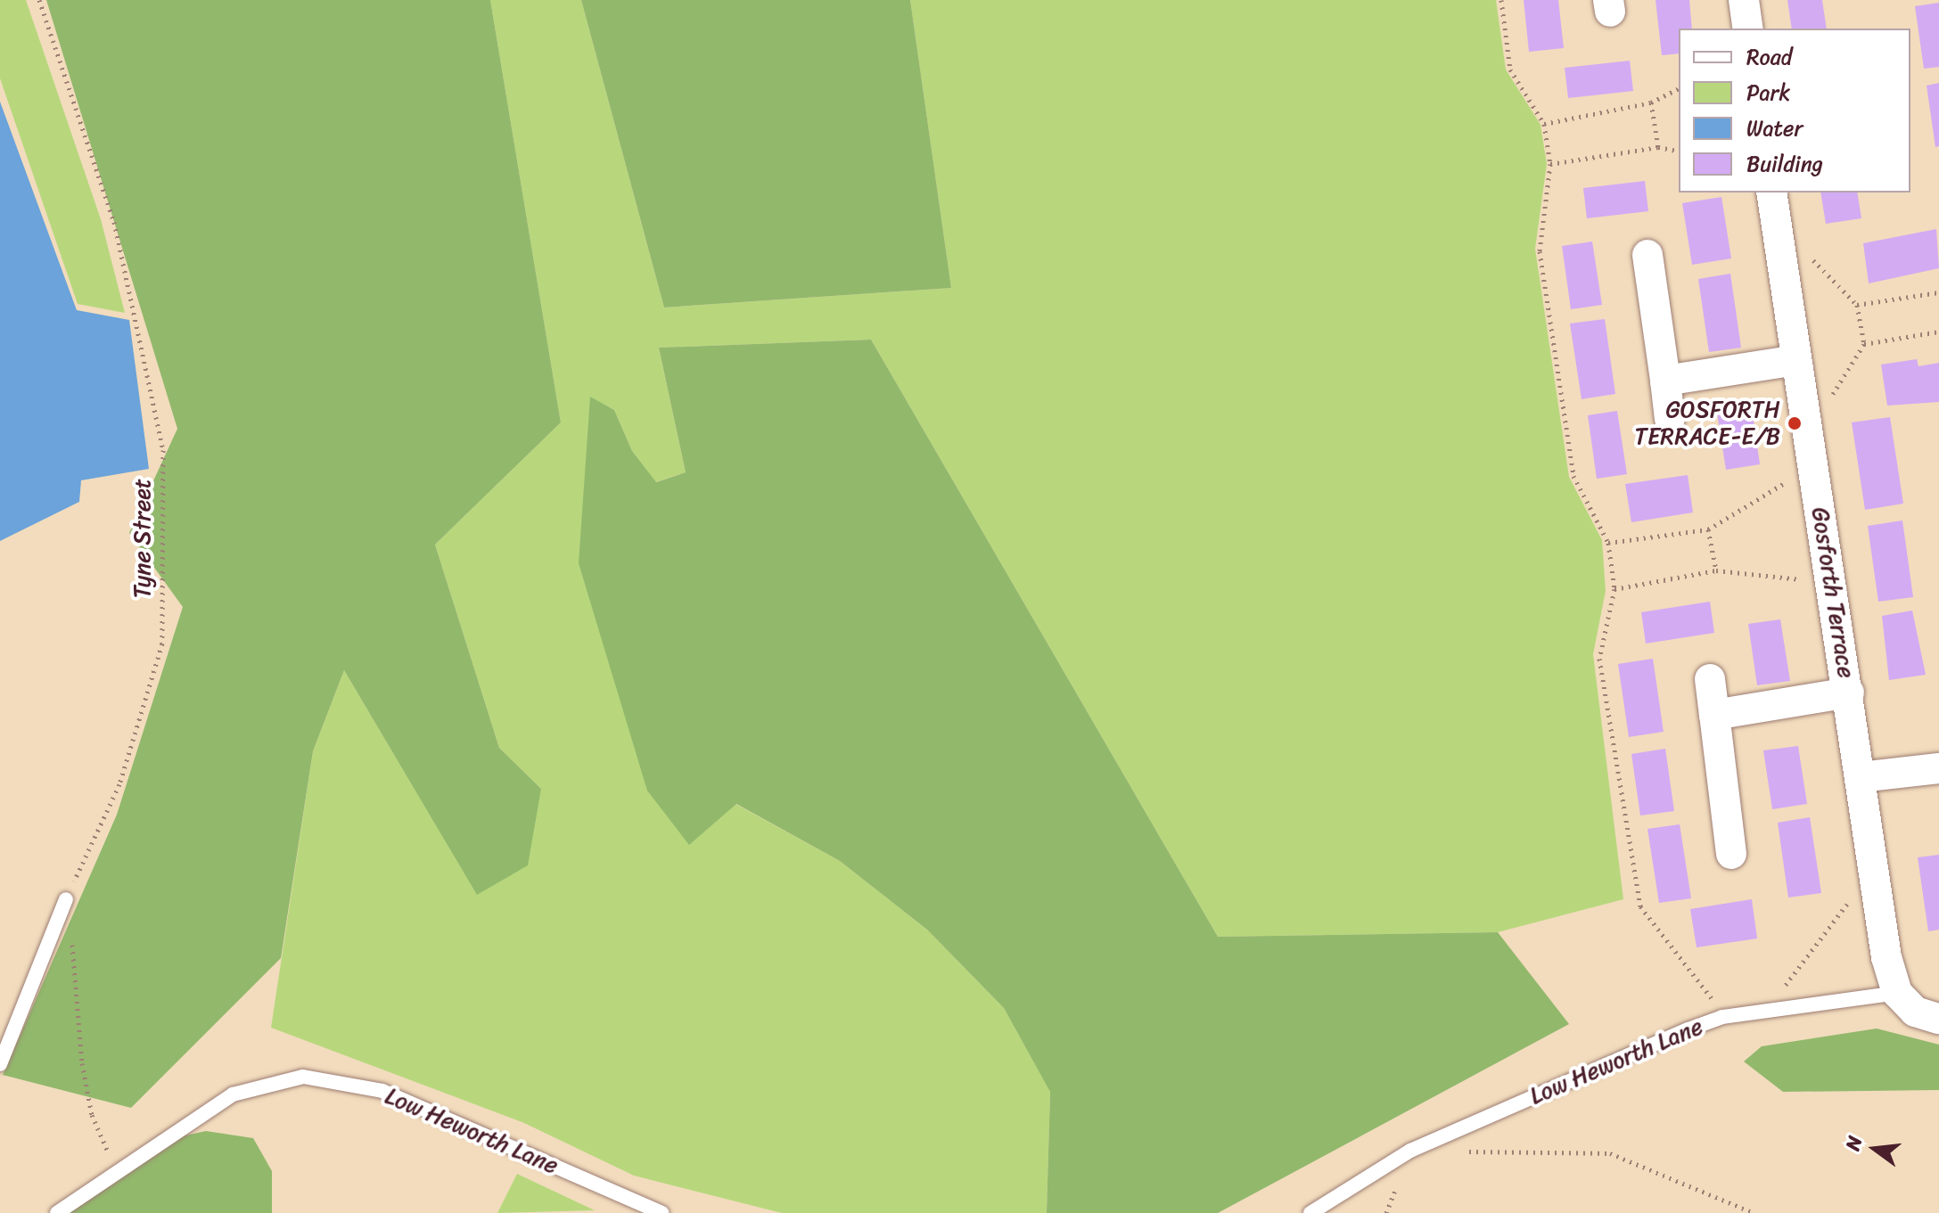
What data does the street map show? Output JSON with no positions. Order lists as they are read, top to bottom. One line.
{"streets":{"street":["Gosforth Terrace"],"lane":["Low Heworth Lane"],"path":["Tyne Street"]},"crossings":[["Gosforth Terrace","Low Heworth Lane"]],"places":["GOSFORTH TERRACE-E/B"],"legend":["Road","Park","Water","Building"],"north":"left"}
